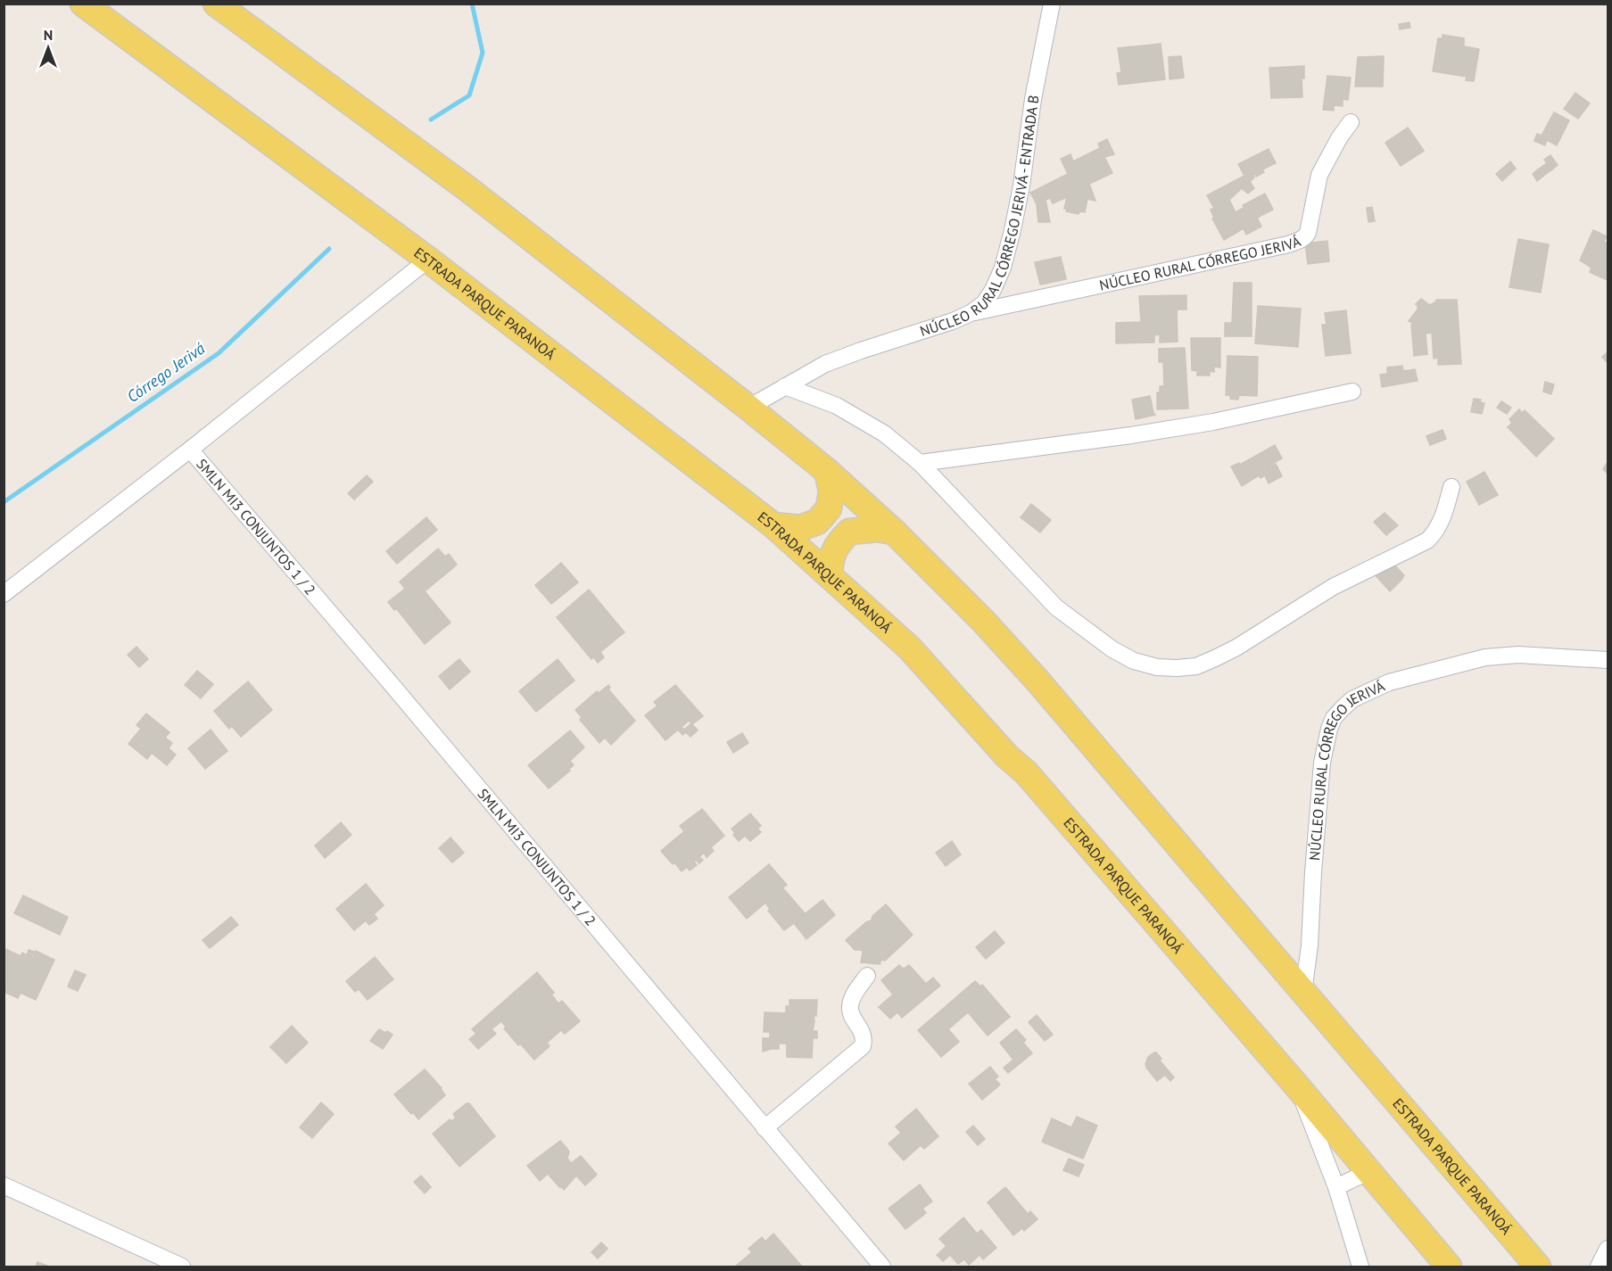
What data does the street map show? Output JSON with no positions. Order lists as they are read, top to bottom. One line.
{"streets":{"main road":["ESTRADA PARQUE PARANOÁ"],"street":["NÚCLEO RURAL CÓRREGO JERIVÁ - ENTRADA B","NÚCLEO RURAL CÓRREGO JERIVÁ","SMLN MI3 CONJUNTOS 1 / 2"]},"crossings":[["NÚCLEO RURAL CÓRREGO JERIVÁ - ENTRADA B","NÚCLEO RURAL CÓRREGO JERIVÁ"],["NÚCLEO RURAL CÓRREGO JERIVÁ - ENTRADA B","ESTRADA PARQUE PARANOÁ"],["NÚCLEO RURAL CÓRREGO JERIVÁ","ESTRADA PARQUE PARANOÁ"]],"water":["Córrego Jerivá"],"north":"top"}
